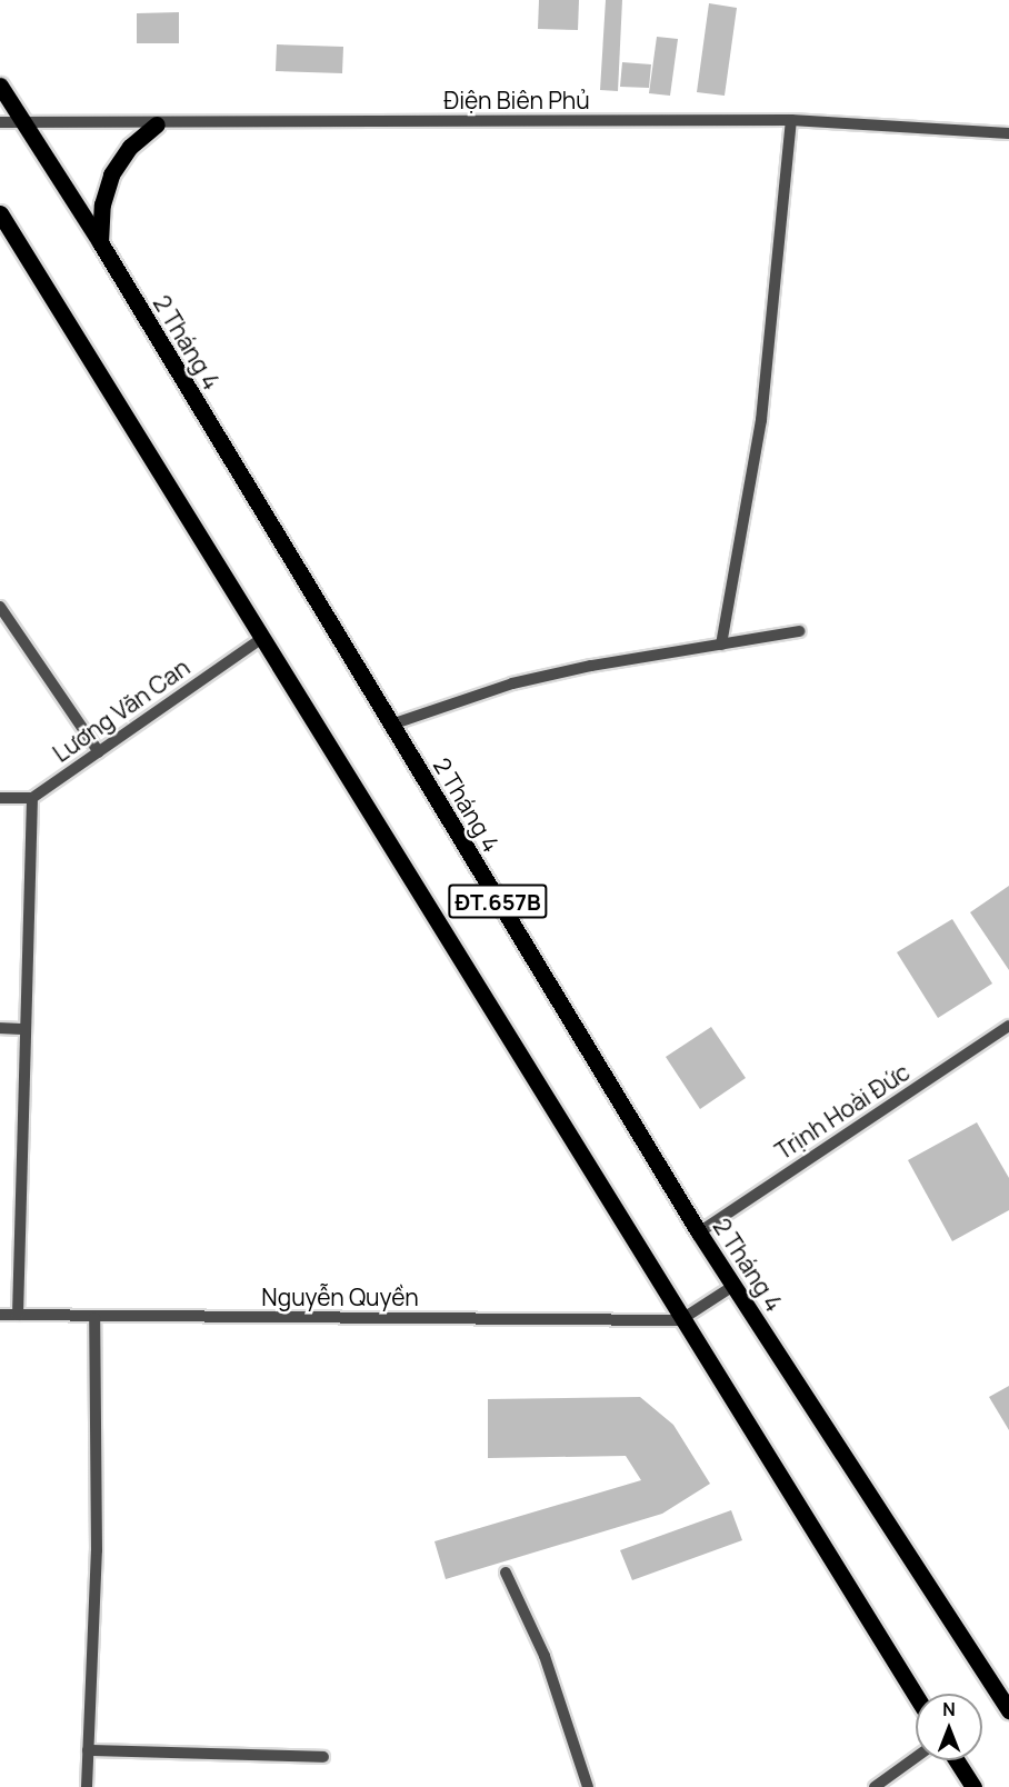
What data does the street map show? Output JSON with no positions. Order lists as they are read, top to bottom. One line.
{"streets":{"main road":["2 Tháng 4","ĐT.657B"],"street":["Điện Biên Phủ","Lương Văn Can","Trịnh Hoài Đức","Nguyễn Quyền"]},"crossings":[["Điện Biên Phủ","2 Tháng 4"],["2 Tháng 4","Trịnh Hoài Đức"],["Lương Văn Can","ĐT.657B"],["ĐT.657B","Nguyễn Quyền"]],"north":"top"}
